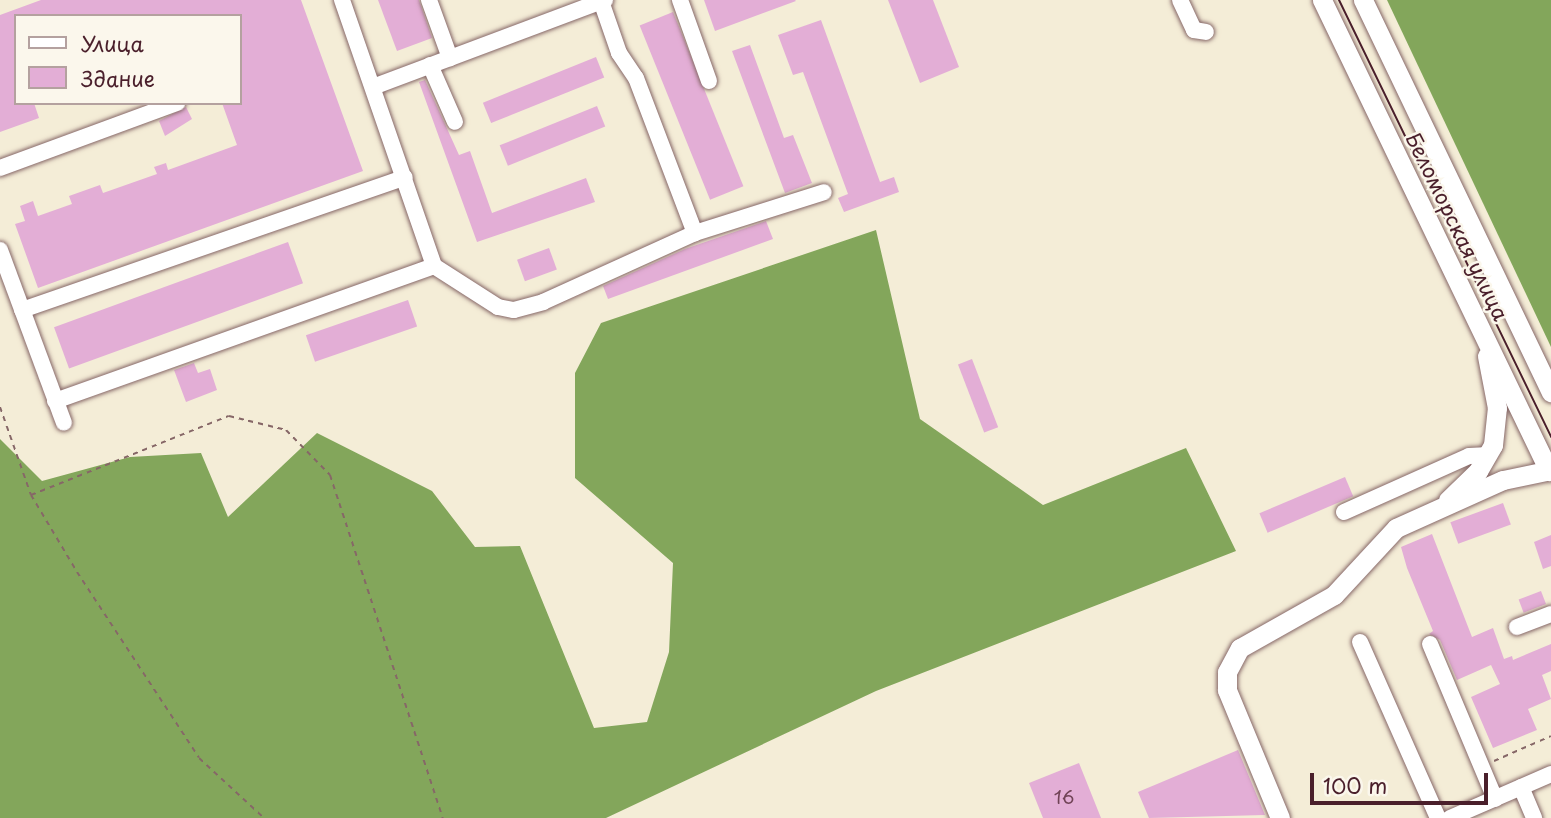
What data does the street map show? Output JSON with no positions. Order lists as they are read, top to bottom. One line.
{"streets":{"main road":["Беломорская улица"]},"house_numbers":["16"],"legend":["Улица","Здание"],"scale_bar":"100 m"}
